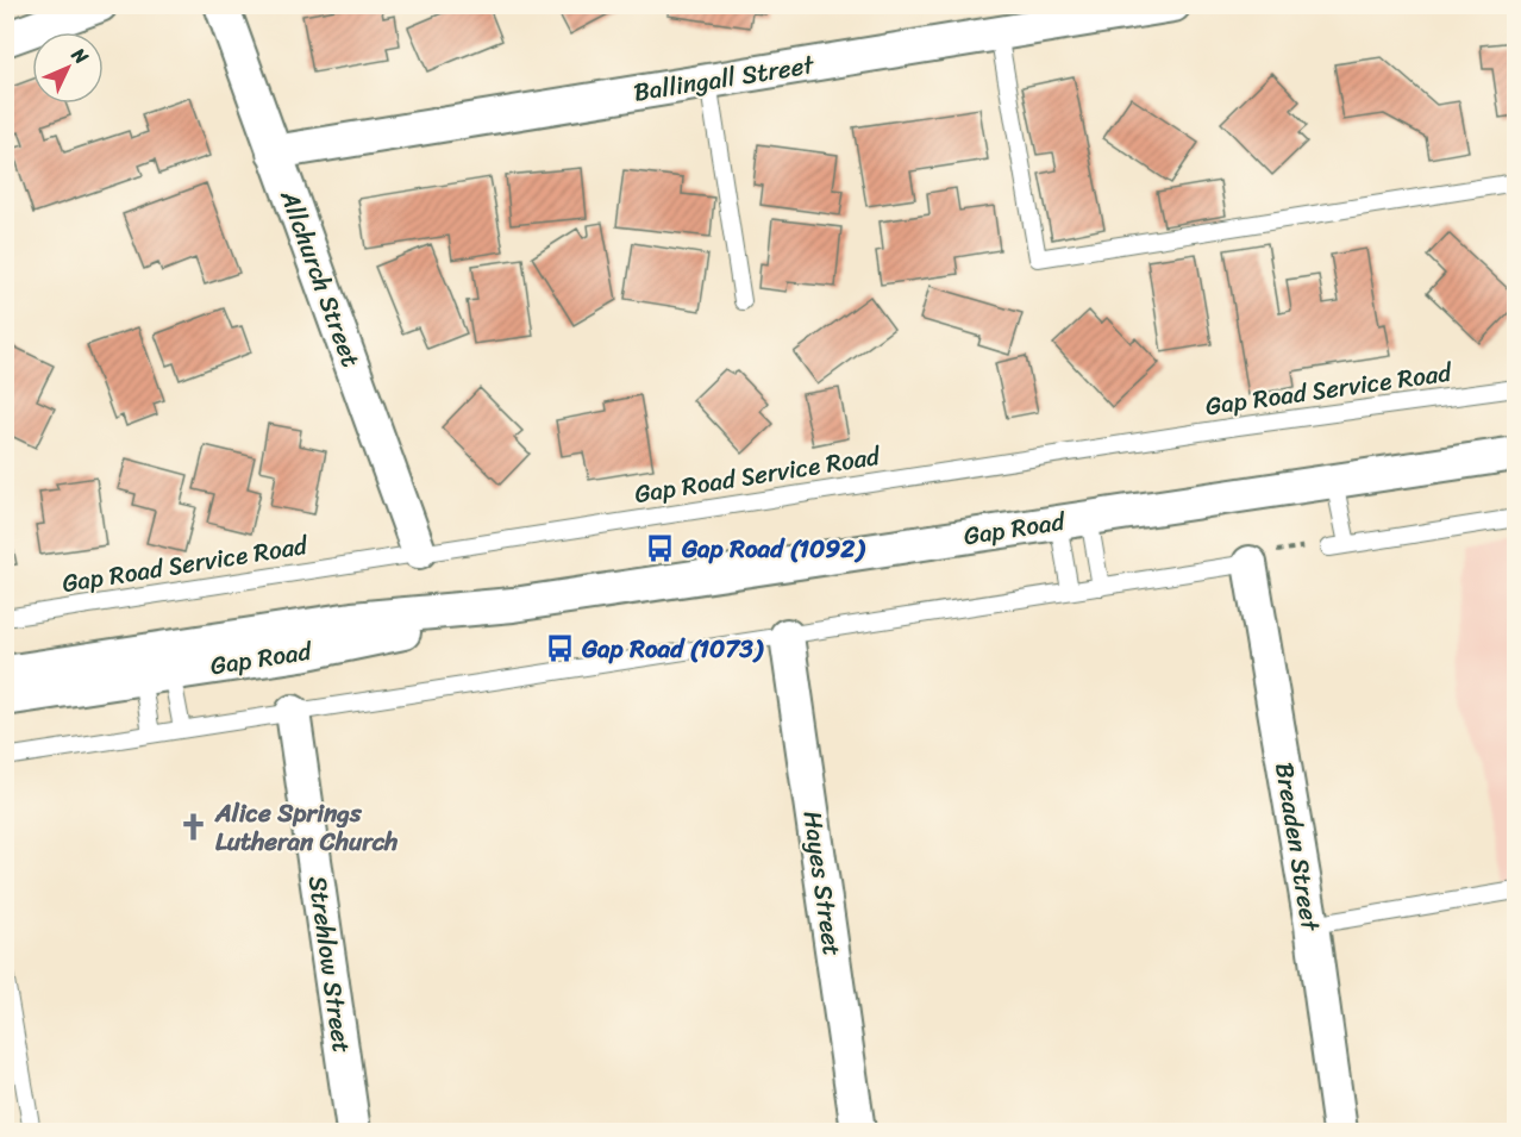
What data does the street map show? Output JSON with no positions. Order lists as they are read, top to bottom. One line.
{"streets":{"street":["Ballingall Street","Allchurch Street","Gap Road","Breaden Street","Hayes Street","Strehlow Street"],"lane":["Gap Road Service Road"]},"crossings":[["Ballingall Street","Allchurch Street"],["Allchurch Street","Gap Road Service Road"]],"places":{"bus stop":["Gap Road (1092)","Gap Road (1073)"],"church":["Alice Springs Lutheran Church"]},"north":"top right"}
